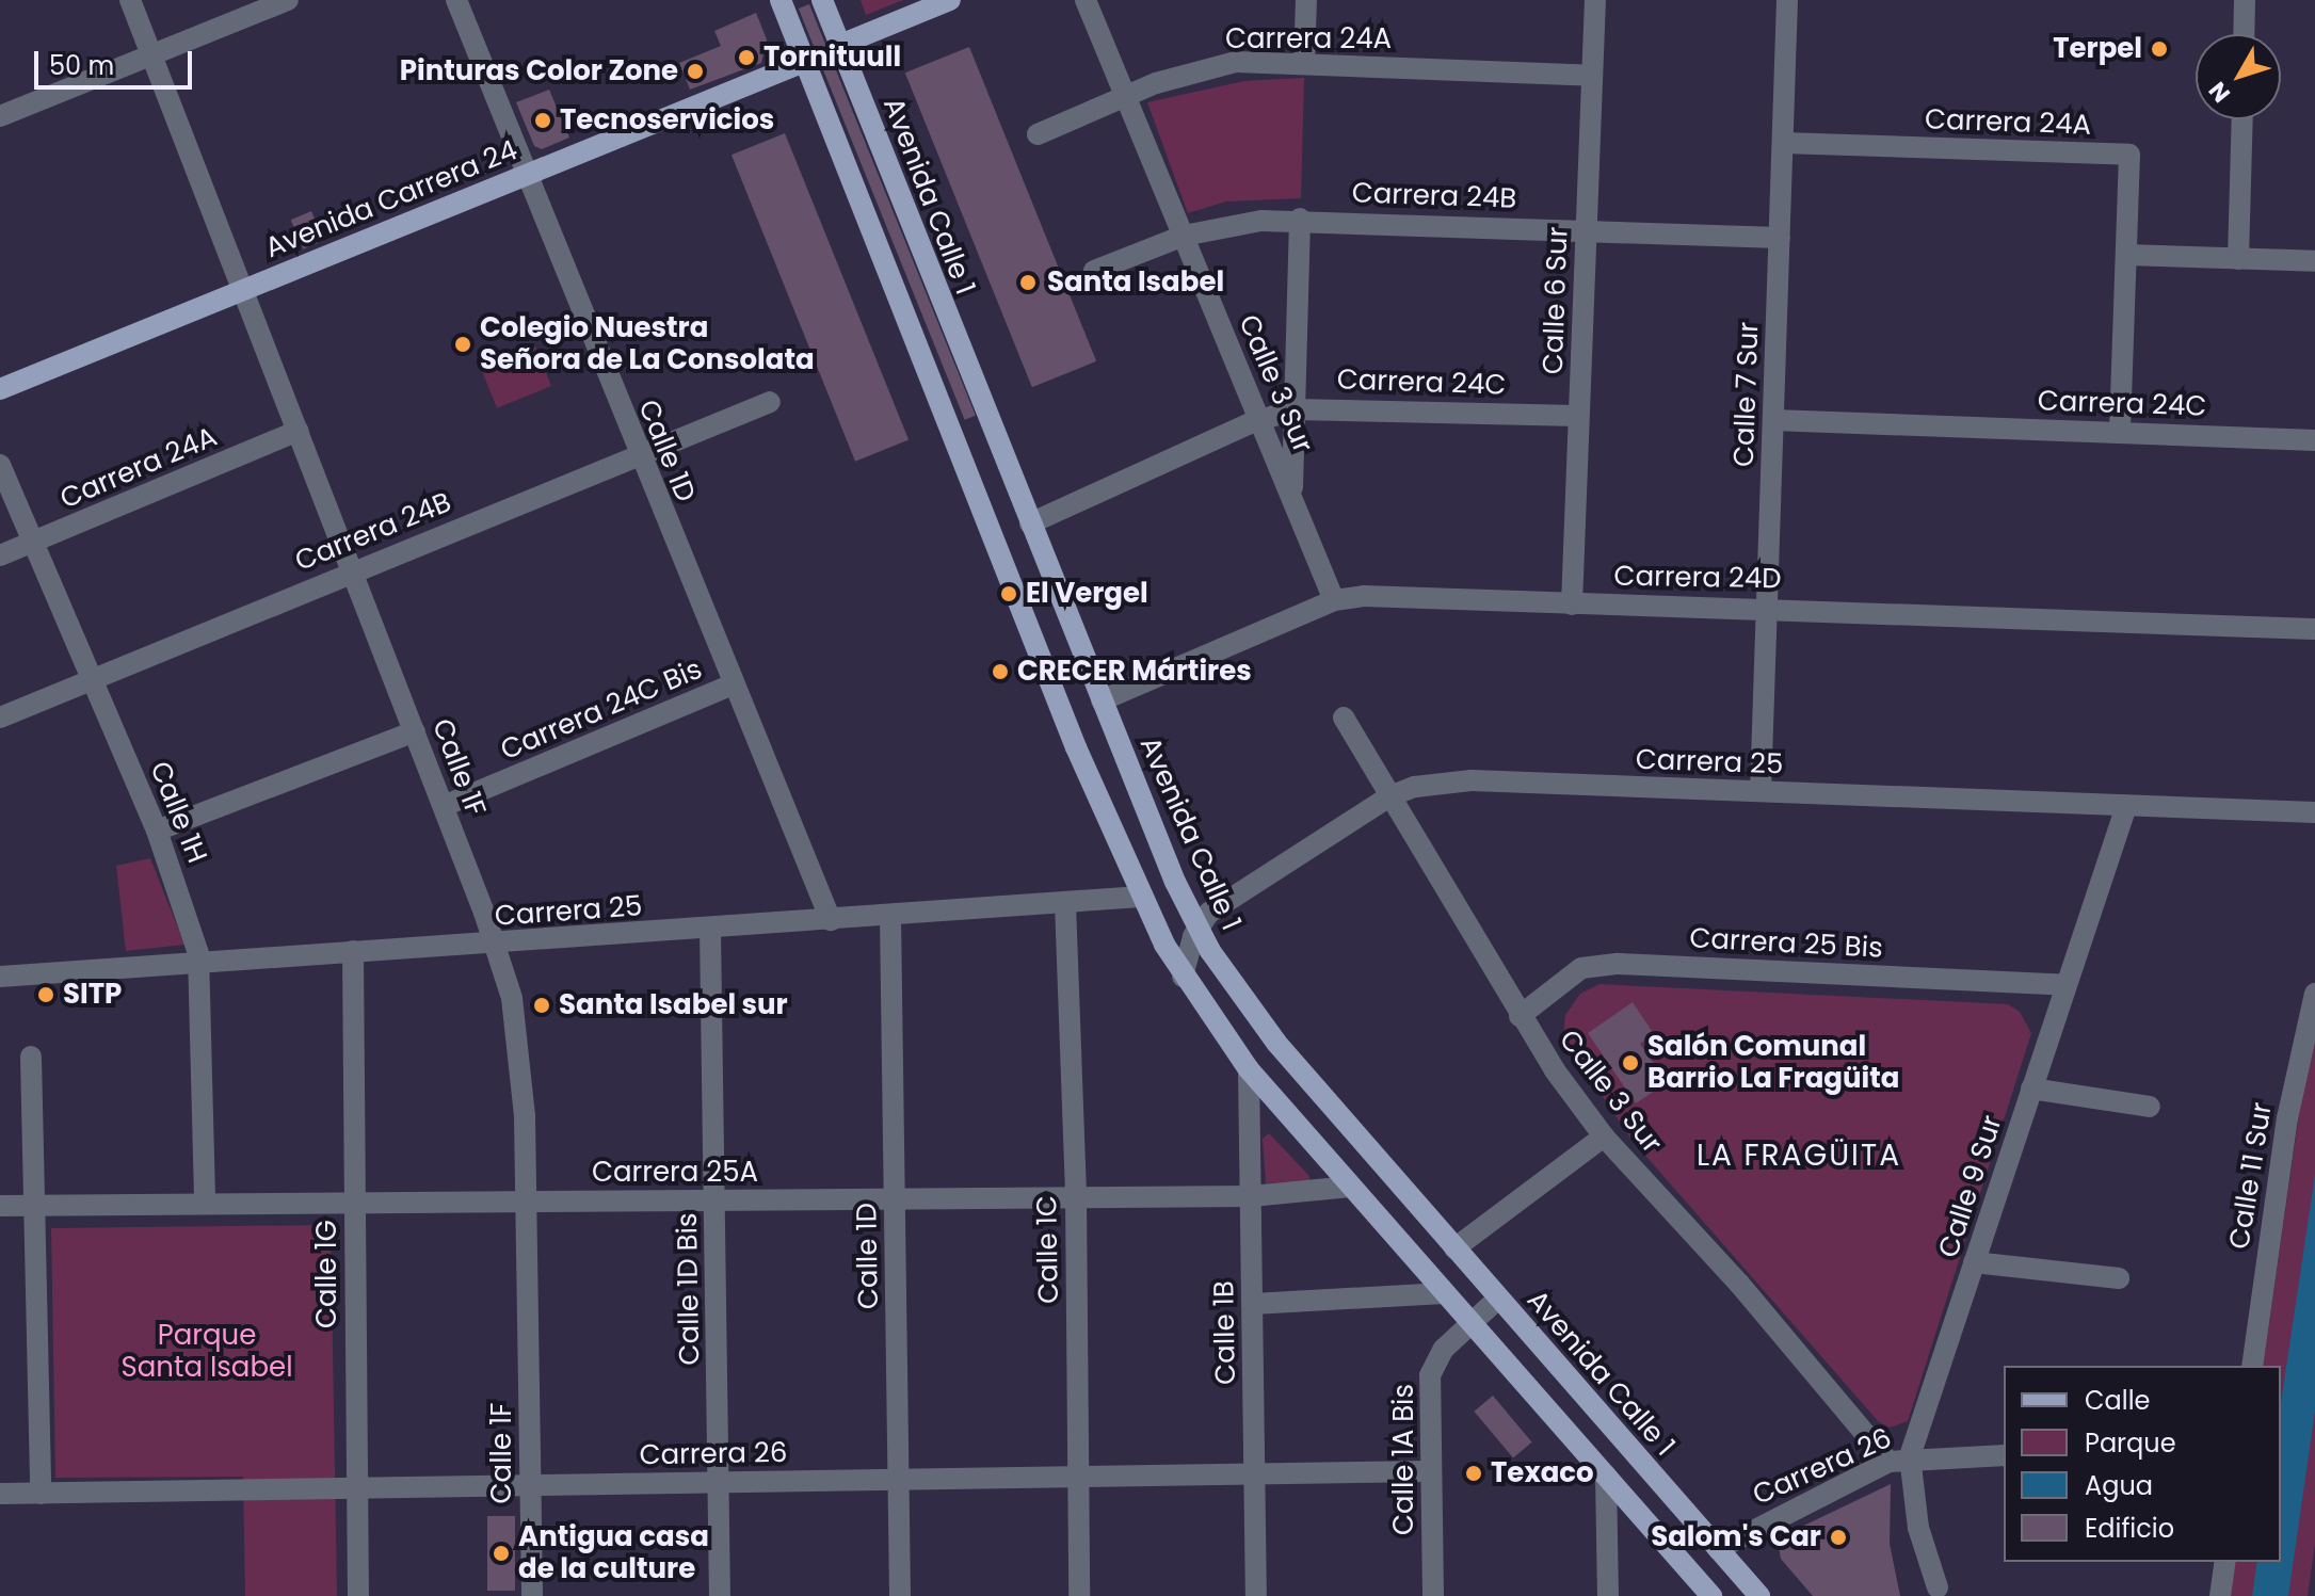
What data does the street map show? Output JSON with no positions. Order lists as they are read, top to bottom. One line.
{"streets":{"main road":["Avenida Calle 1","Avenida Carrera 24"],"street":["Carrera 24A","Carrera 24B","Calle 6 Sur","Carrera 24C","Calle 3 Sur","Calle 7 Sur","Calle 1D","Carrera 24D","Carrera 24C Bis","Carrera 25","Calle 1F","Calle 1H","Carrera 25 Bis","Carrera 25A","Calle 11 Sur","Calle 9 Sur","Calle 1C","Calle 1G","Calle 1D Bis","Calle 1B","Carrera 26","Calle 1A Bis"]},"crossings":[["Carrera 24A","Calle 6 Sur"],["Carrera 24A","Calle 3 Sur"],["Carrera 24A","Calle 7 Sur"],["Carrera 24A","Calle 1F"],["Carrera 24A","Calle 1H"],["Avenida Calle 1","Carrera 24C"],["Avenida Calle 1","Carrera 24D"],["Avenida Calle 1","Carrera 25"],["Avenida Calle 1","Carrera 26"],["Avenida Calle 1","Calle 1A Bis"],["Carrera 24B","Calle 6 Sur"],["Carrera 24B","Calle 3 Sur"],["Carrera 24B","Calle 7 Sur"],["Carrera 24B","Calle 1D"],["Carrera 24B","Calle 1F"],["Carrera 24B","Calle 1H"],["Avenida Carrera 24","Calle 1D"],["Avenida Carrera 24","Calle 1F"],["Calle 6 Sur","Carrera 24C"],["Calle 6 Sur","Carrera 24D"],["Carrera 24C","Calle 3 Sur"],["Carrera 24C","Calle 7 Sur"],["Calle 3 Sur","Carrera 24D"],["Calle 3 Sur","Carrera 25"],["Calle 3 Sur","Carrera 25 Bis"],["Calle 3 Sur","Calle 9 Sur"],["Calle 3 Sur","Carrera 26"],["Calle 7 Sur","Carrera 24D"],["Calle 7 Sur","Carrera 25"],["Calle 1D","Carrera 24C Bis"],["Calle 1D","Carrera 25"],["Calle 1D","Carrera 25A"],["Calle 1D","Carrera 26"],["Carrera 24C Bis","Calle 1F"],["Carrera 25","Calle 1F"],["Carrera 25","Calle 1H"],["Carrera 25","Calle 9 Sur"],["Carrera 25","Calle 1C"],["Carrera 25","Calle 1G"],["Carrera 25","Calle 1D Bis"],["Calle 1F","Carrera 25A"],["Calle 1F","Carrera 26"],["Calle 1H","Carrera 25A"],["Carrera 25 Bis","Calle 9 Sur"],["Carrera 25A","Calle 1C"],["Carrera 25A","Calle 1G"],["Carrera 25A","Calle 1D Bis"],["Carrera 25A","Calle 1B"],["Calle 9 Sur","Carrera 26"],["Calle 1C","Carrera 26"],["Calle 1G","Carrera 26"],["Calle 1D Bis","Carrera 26"],["Calle 1B","Carrera 26"],["Carrera 26","Calle 1A Bis"]],"districts":["LA FRAGÜITA"],"parks":["Parque Santa Isabel"],"places":["Terpel","Tornituull","Pinturas Color Zone","Tecnoservicios","Santa Isabel","Colegio Nuestra Señora de La Consolata","El Vergel","CRECER Mártires","SITP","Santa Isabel sur","Salón Comunal Barrio La Fragüita","Texaco","Salom's Car","Antigua casa de la culture"],"legend":["Calle","Parque","Agua","Edificio"],"scale_bar":"50 m","north":"bottom left"}
